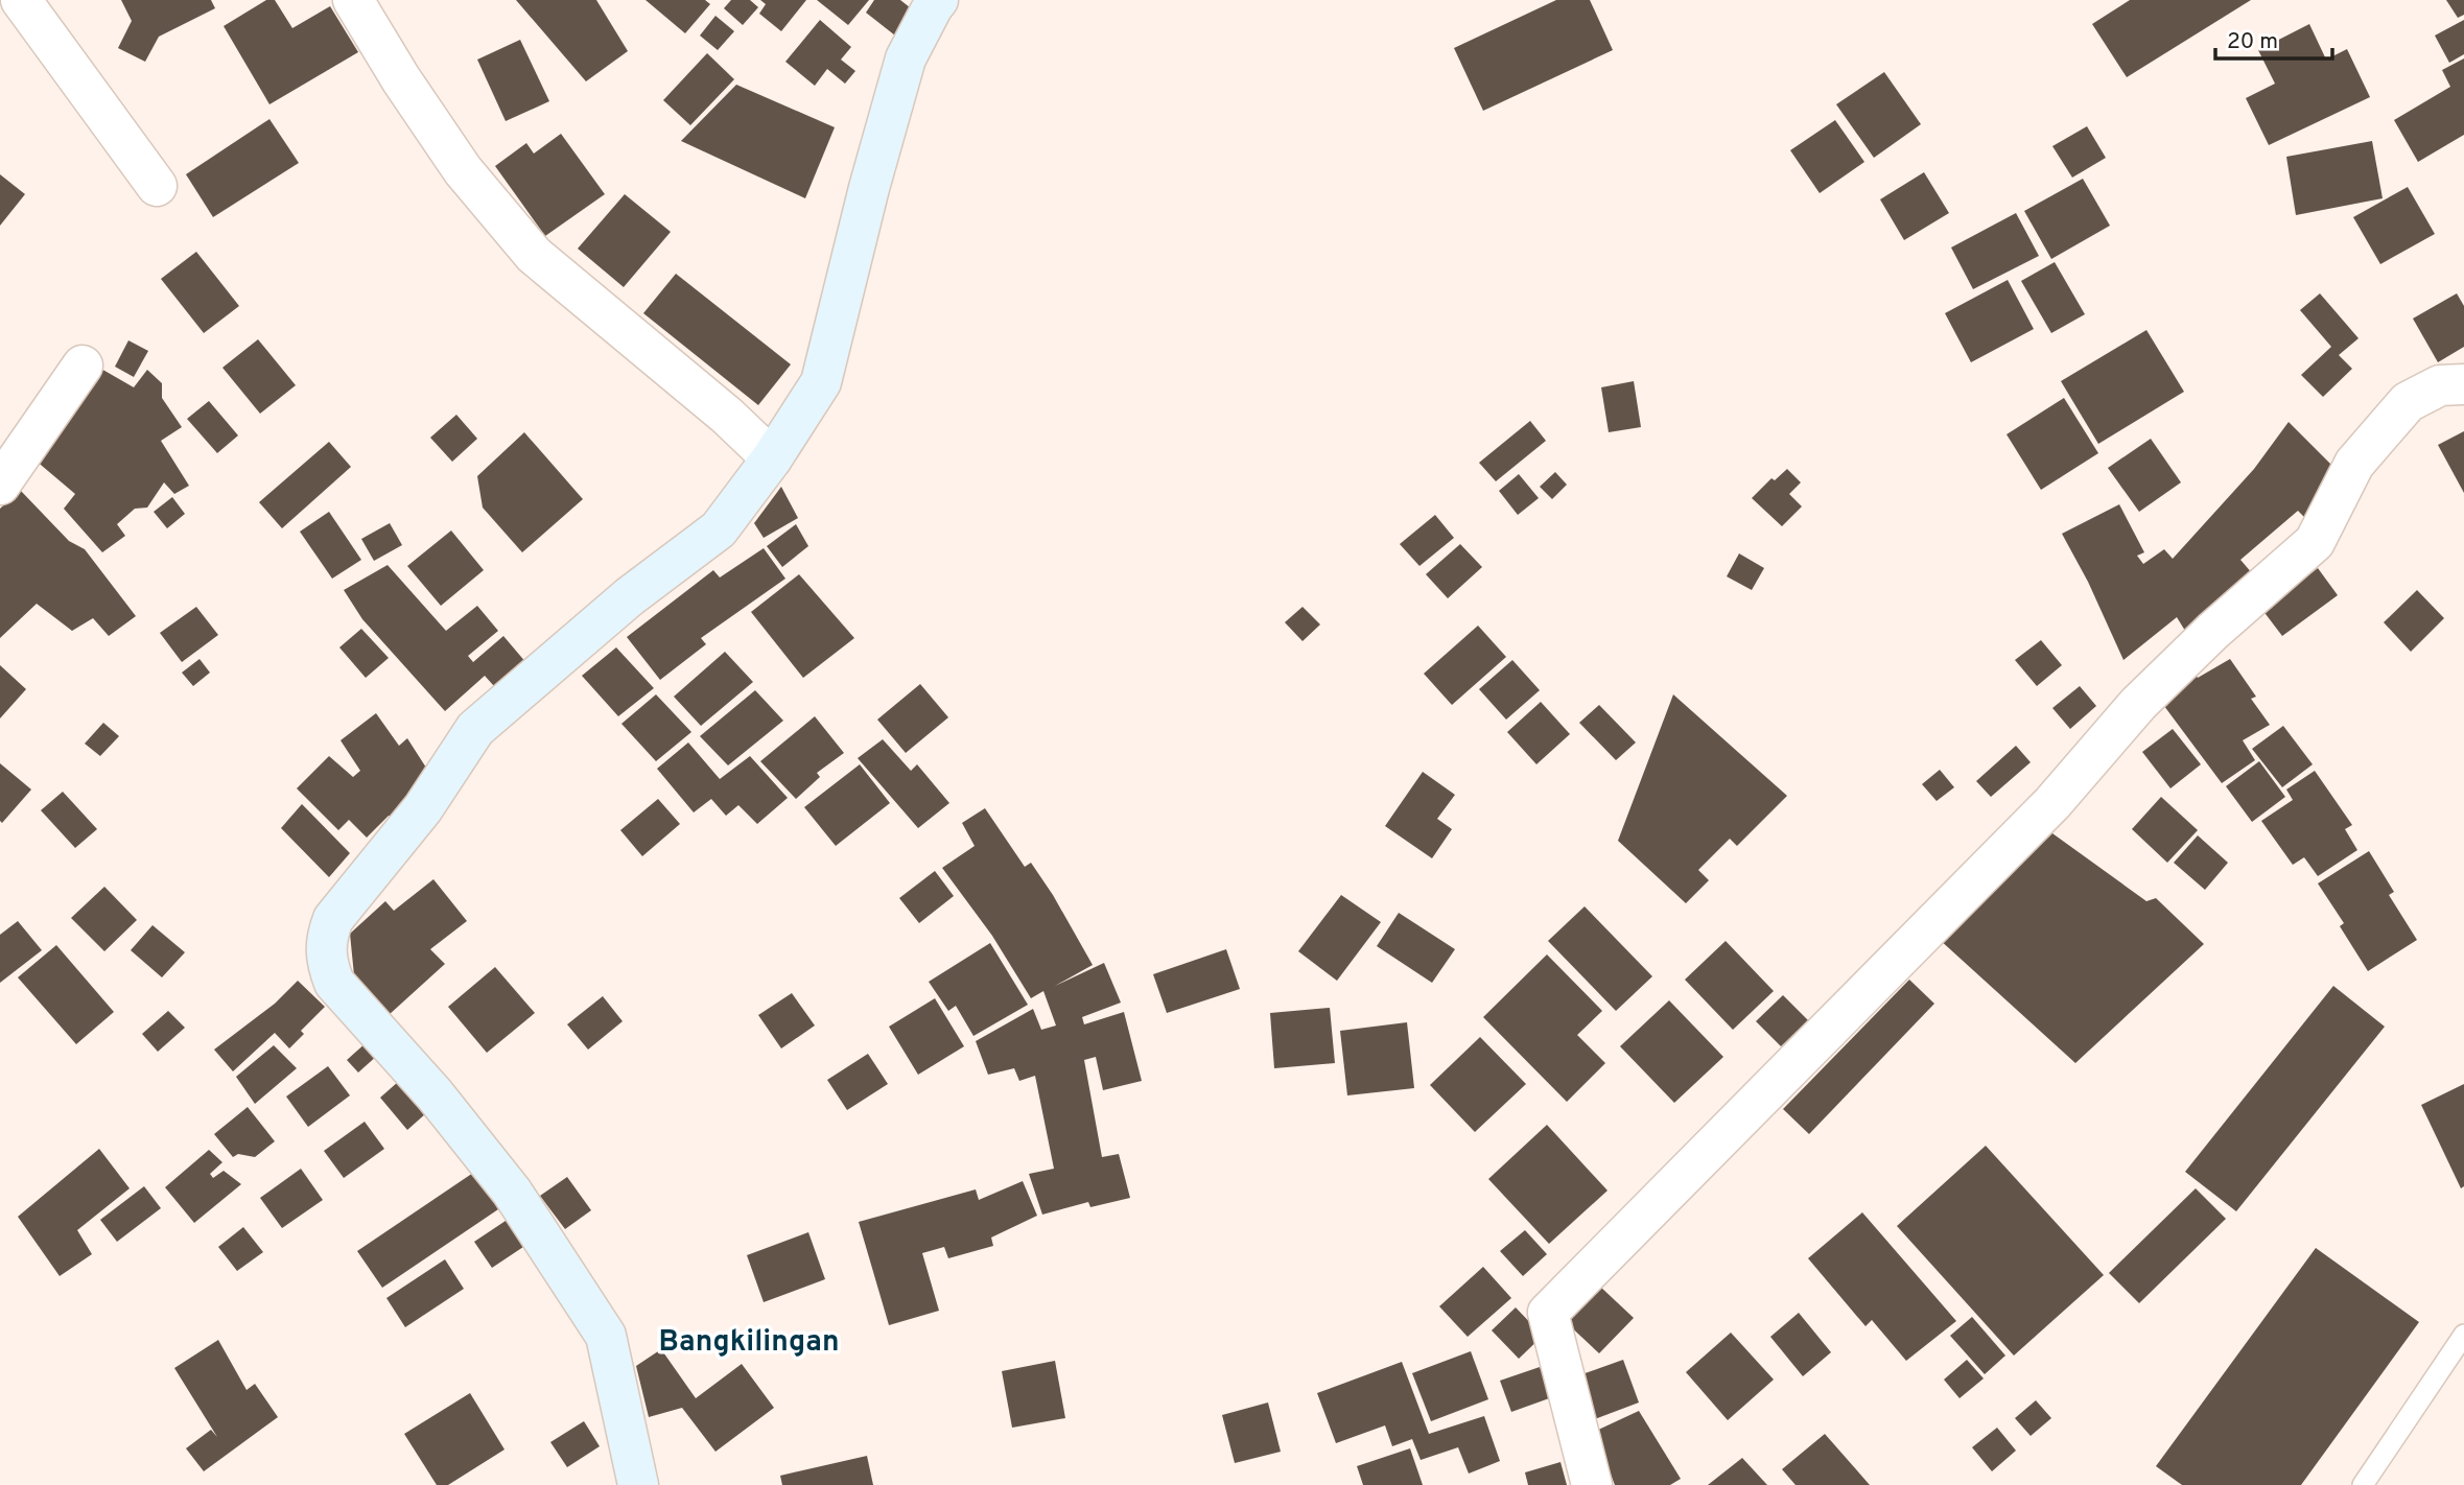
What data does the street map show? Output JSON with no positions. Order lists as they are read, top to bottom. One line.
{"districts":["Bangkilingan"],"scale_bar":"20 m"}
